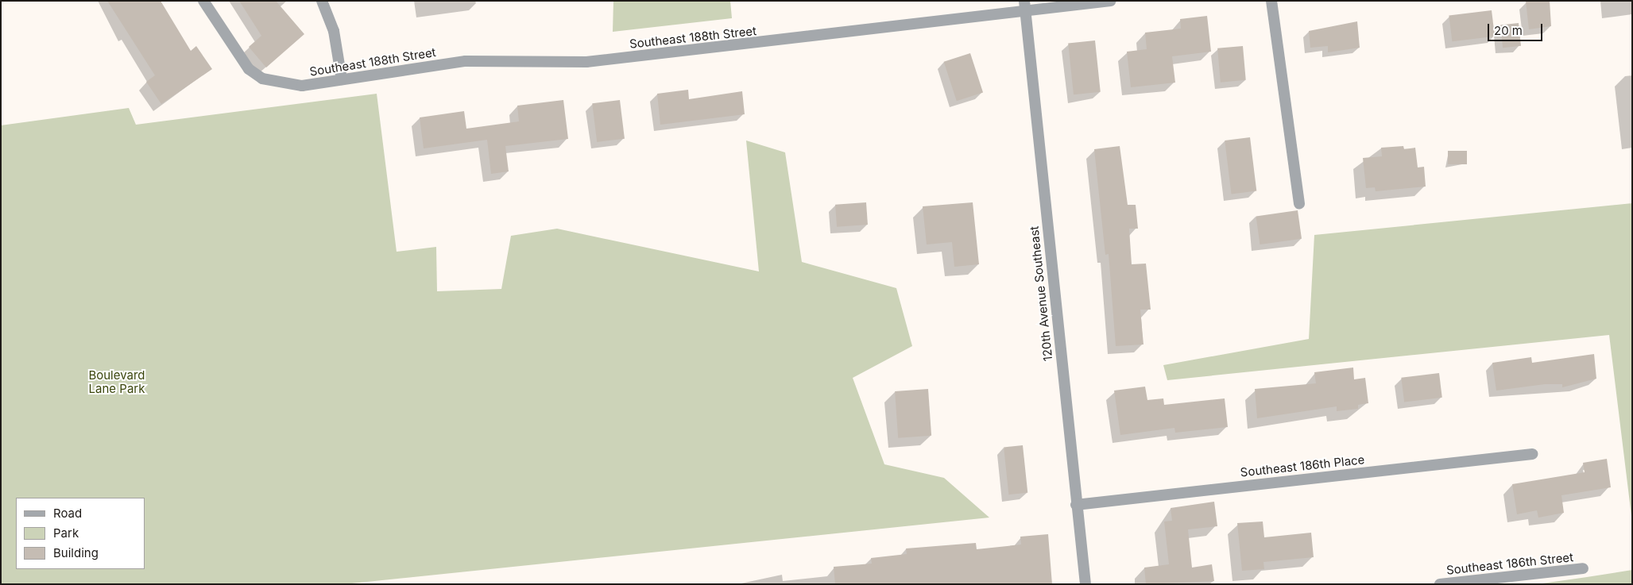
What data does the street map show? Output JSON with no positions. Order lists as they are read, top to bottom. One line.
{"streets":{"street":["Southeast 188th Street","120th Avenue Southeast","Southeast 186th Place","Southeast 186th Street"]},"crossings":[["Southeast 188th Street","120th Avenue Southeast"],["120th Avenue Southeast","Southeast 186th Place"]],"parks":["Boulevard Lane Park"],"legend":["Road","Park","Building"],"scale_bar":"20 m"}
